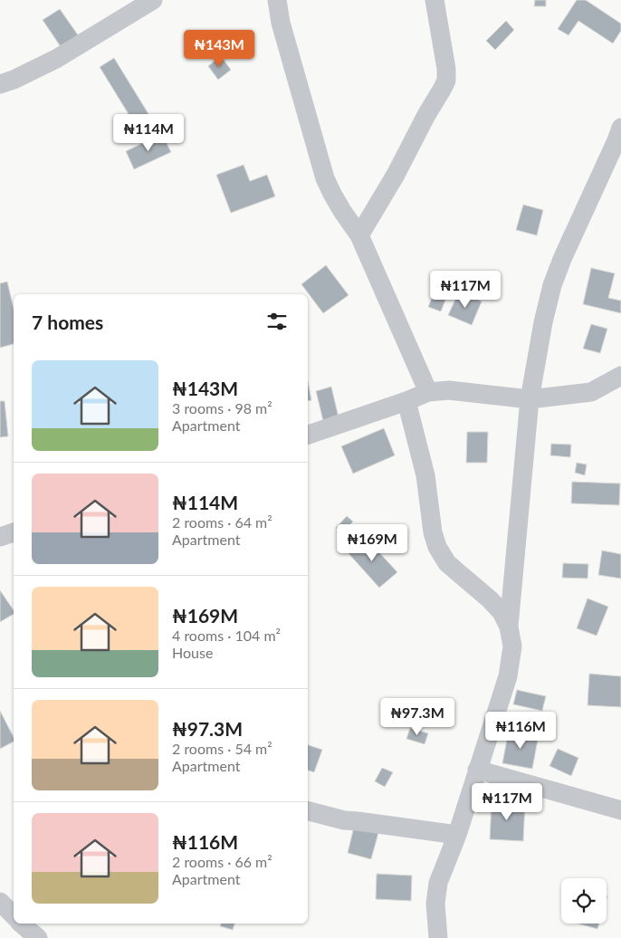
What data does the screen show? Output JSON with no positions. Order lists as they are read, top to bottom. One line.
{"page":{"price":["₦143M","₦114M","₦117M","₦169M","₦97.3M","₦116M","₦117M"],"heading":"7 homes","list":[{"name":"₦143M","note":"3 rooms · 98 m² · Apartment"},{"name":"₦114M","note":"2 rooms · 64 m² · Apartment"},{"name":"₦169M","note":"4 rooms · 104 m² · House"},{"name":"₦97.3M","note":"2 rooms · 54 m² · Apartment"},{"name":"₦116M","note":"2 rooms · 66 m² · Apartment"}]}}
